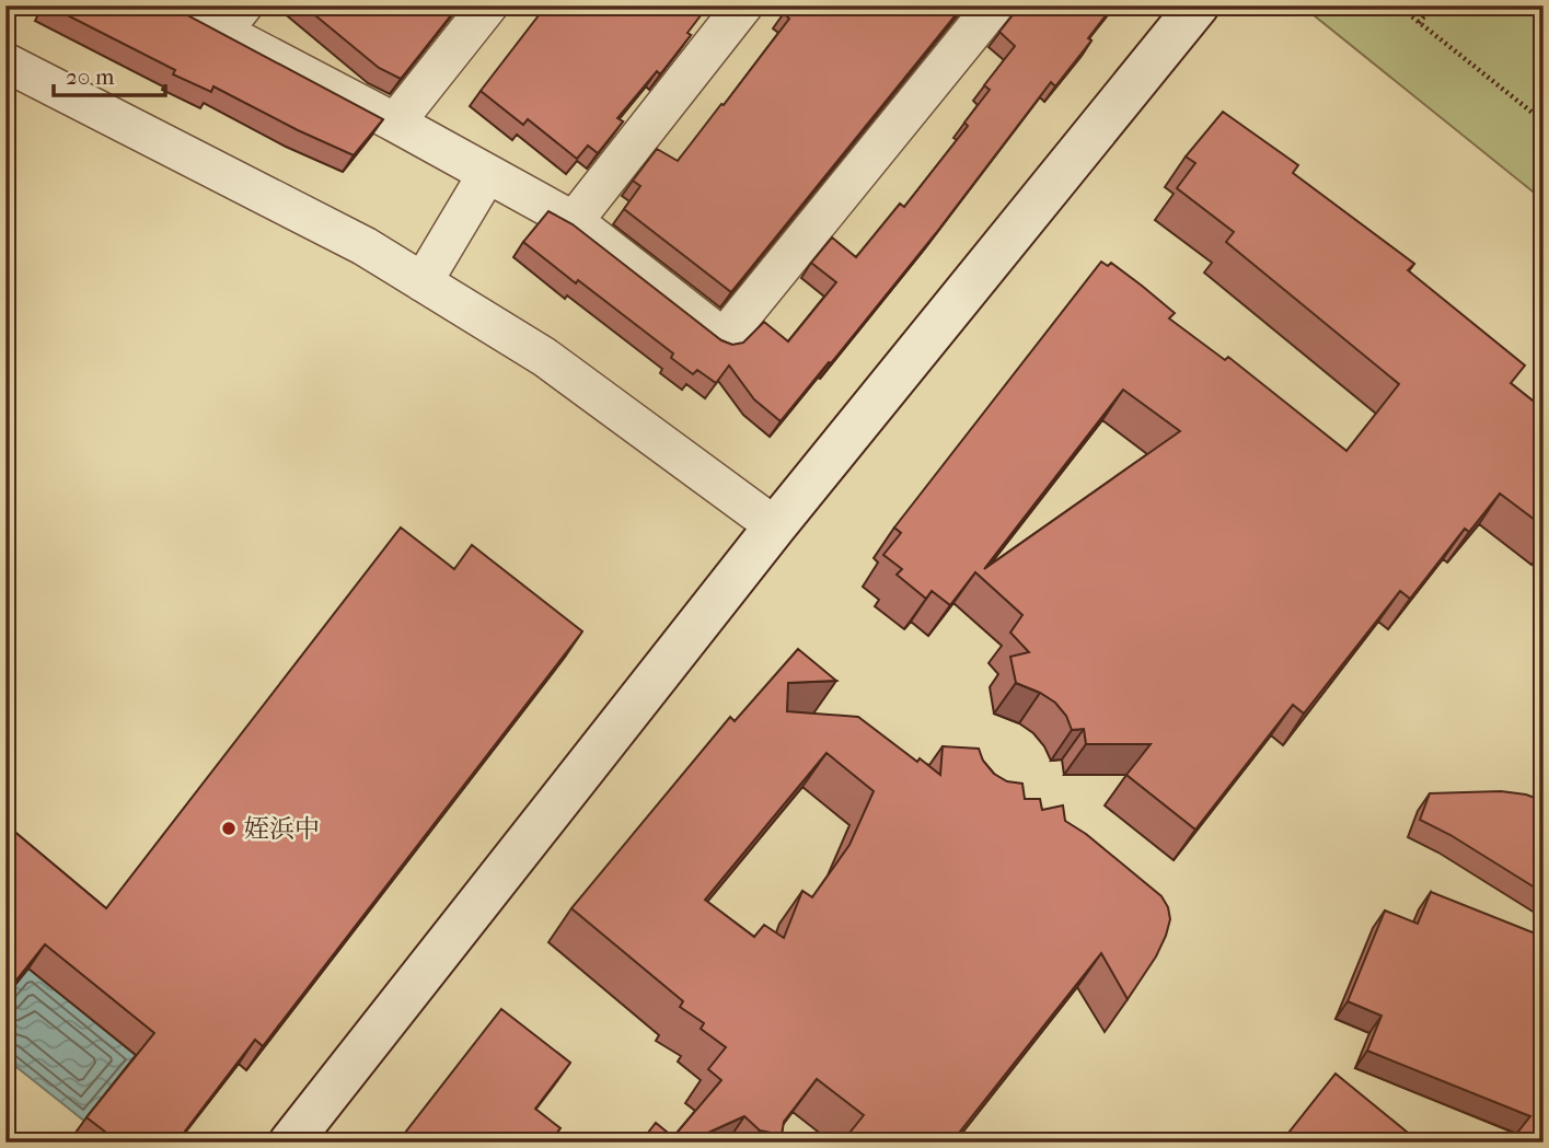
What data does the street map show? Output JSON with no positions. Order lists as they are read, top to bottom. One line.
{"places":["姪浜中"],"scale_bar":"20 m"}
